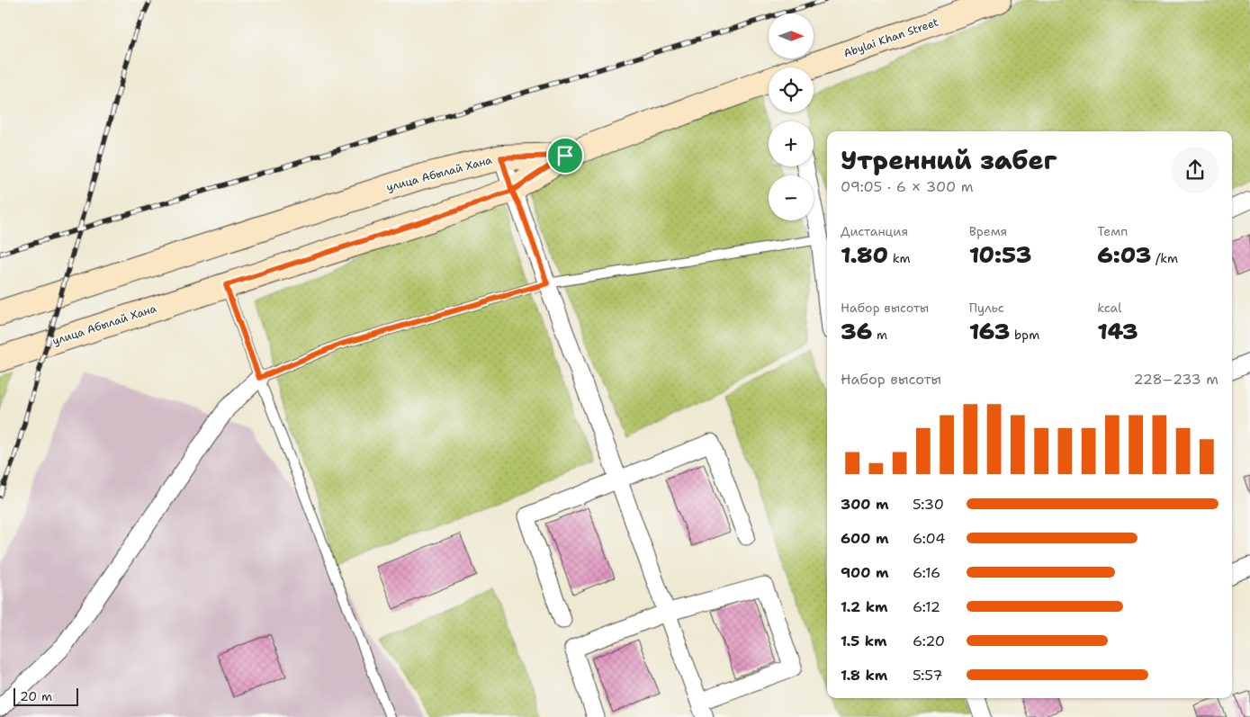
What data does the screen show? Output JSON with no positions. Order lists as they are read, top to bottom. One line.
{"streets":{"main road":["Abylai Khan Street","улица Абылай Хана"]},"scale_bar":"20 m","north":"right","page":{"map_buttons":["+","−"],"heading":["Утренний забег","09:05 · 6 × 300 m"],"stats":[["Дистанция","1.80 km"],["Время","10:53"],["Темп","6:03 /km"],["Набор высоты","36 m"],["Пульс","163 bpm"],["kcal","143"]],"chart":["Набор высоты","228–233 m"],"list":[{"name":"300 m","note":"5:30"},{"name":"600 m","note":"6:04"},{"name":"900 m","note":"6:16"},{"name":"1.2 km","note":"6:12"},{"name":"1.5 km","note":"6:20"},{"name":"1.8 km","note":"5:57"}],"scale":"20 m"}}
